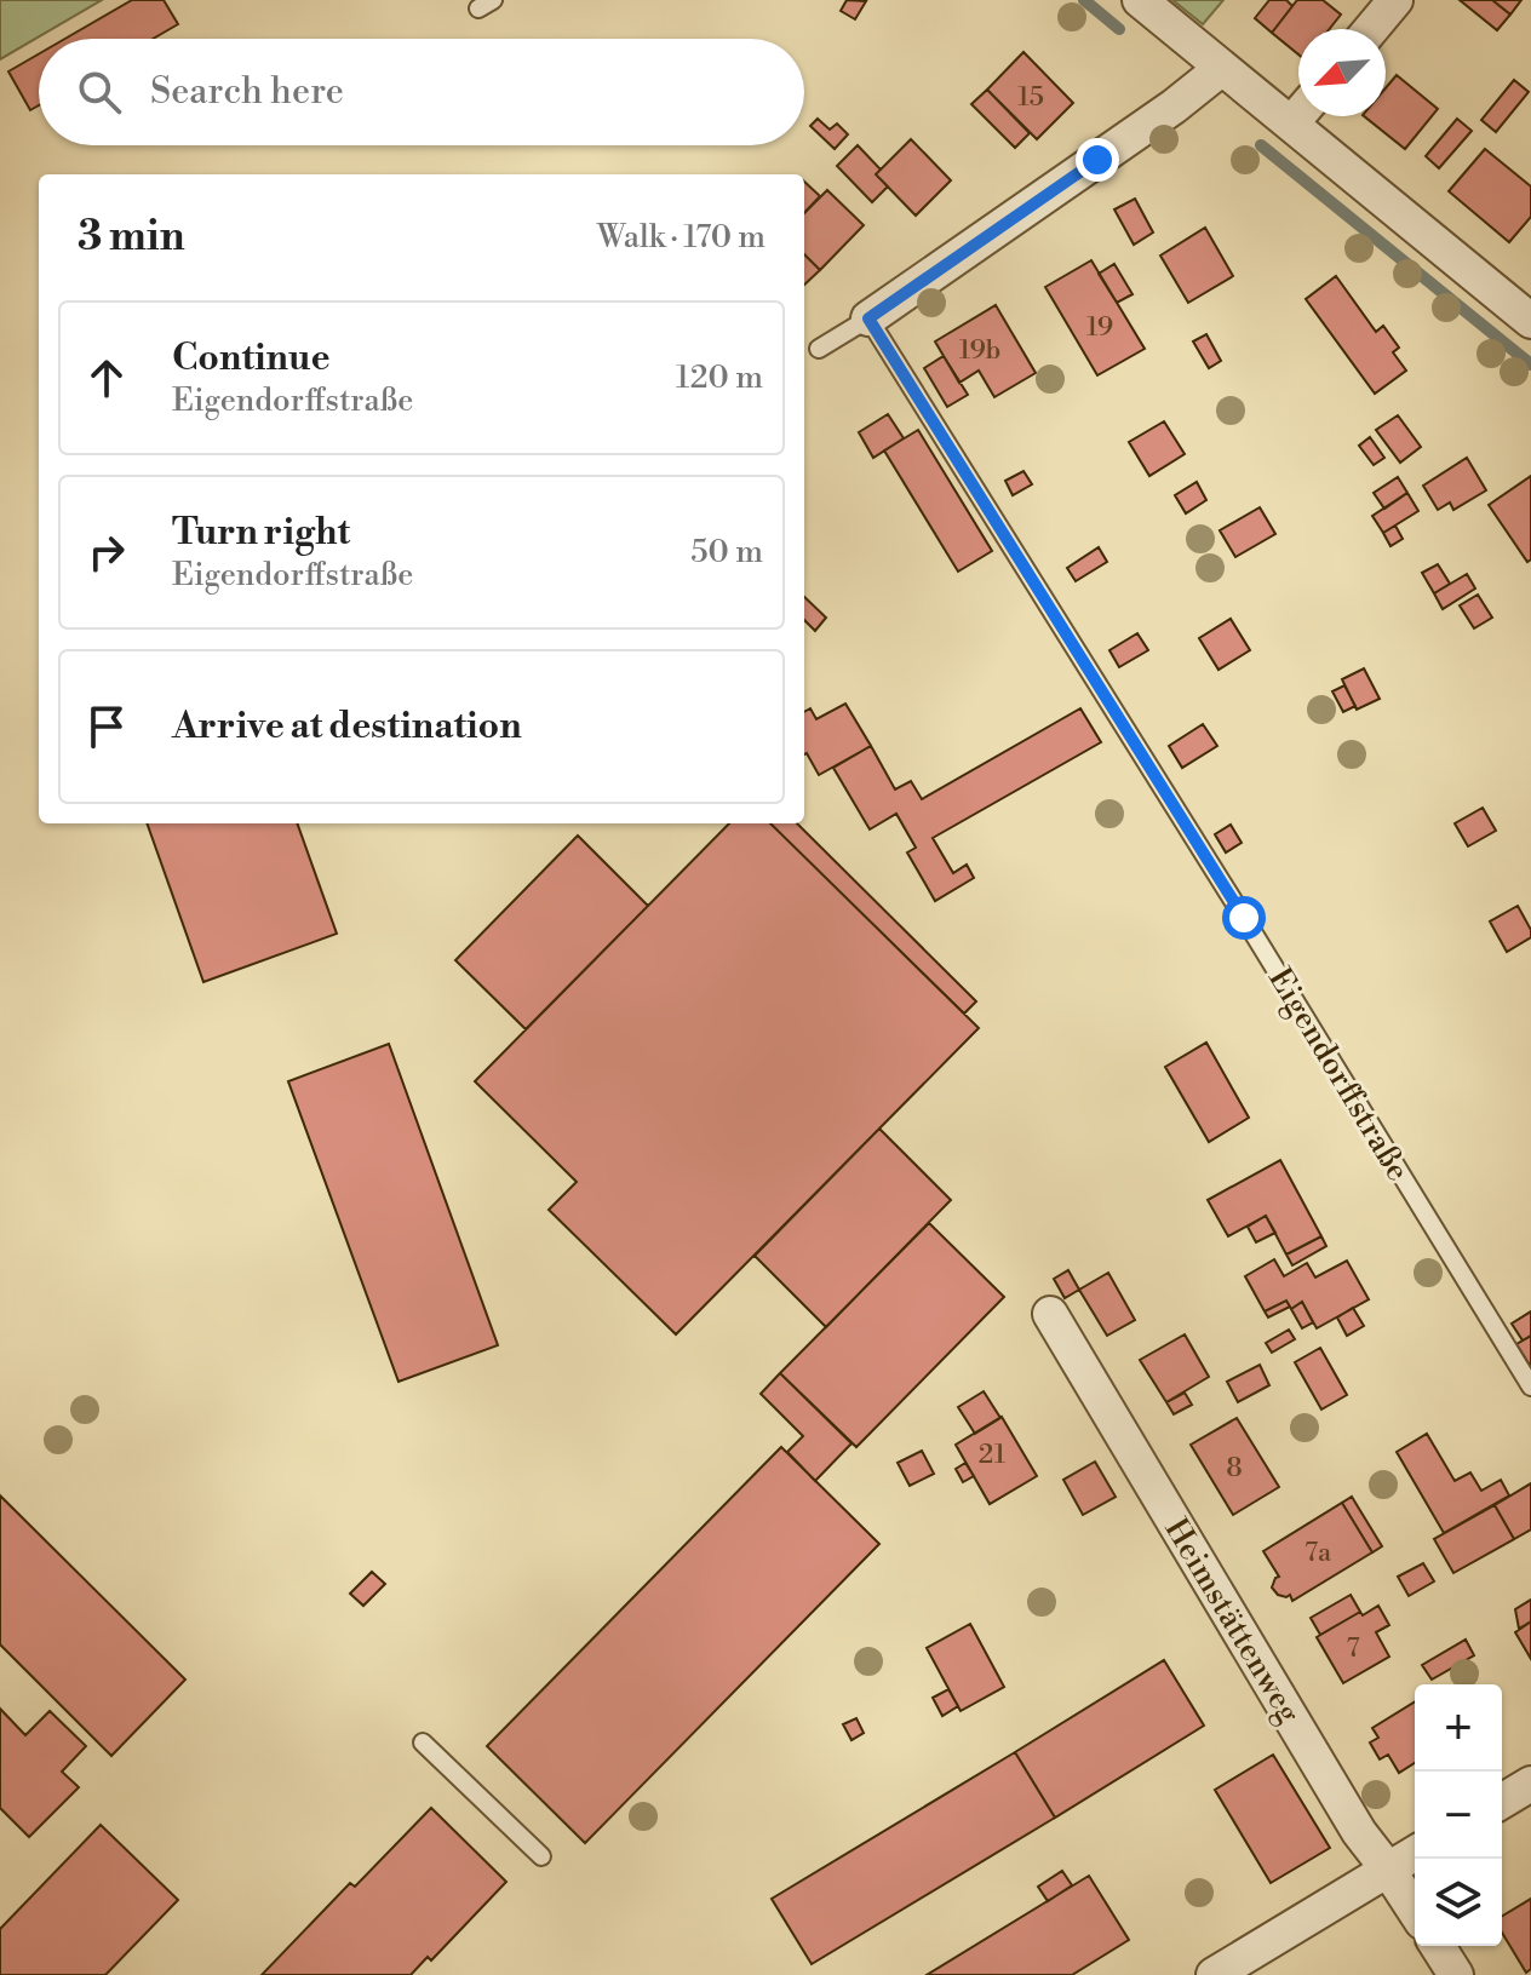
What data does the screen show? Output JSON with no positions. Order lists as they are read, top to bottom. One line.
{"streets":{"street":["Heimstättenweg"],"lane":["Eigendorffstraße"]},"house_numbers":["15","19","19b","21","8","7a","7"],"north":"bottom left","page":{"search":"Search here","heading":["3 min","Walk · 170 m"],"list":[["Continue","Eigendorffstraße","120 m"],["Turn right","Eigendorffstraße","50 m"],"Arrive at destination"],"map_buttons":["+","−"]}}
